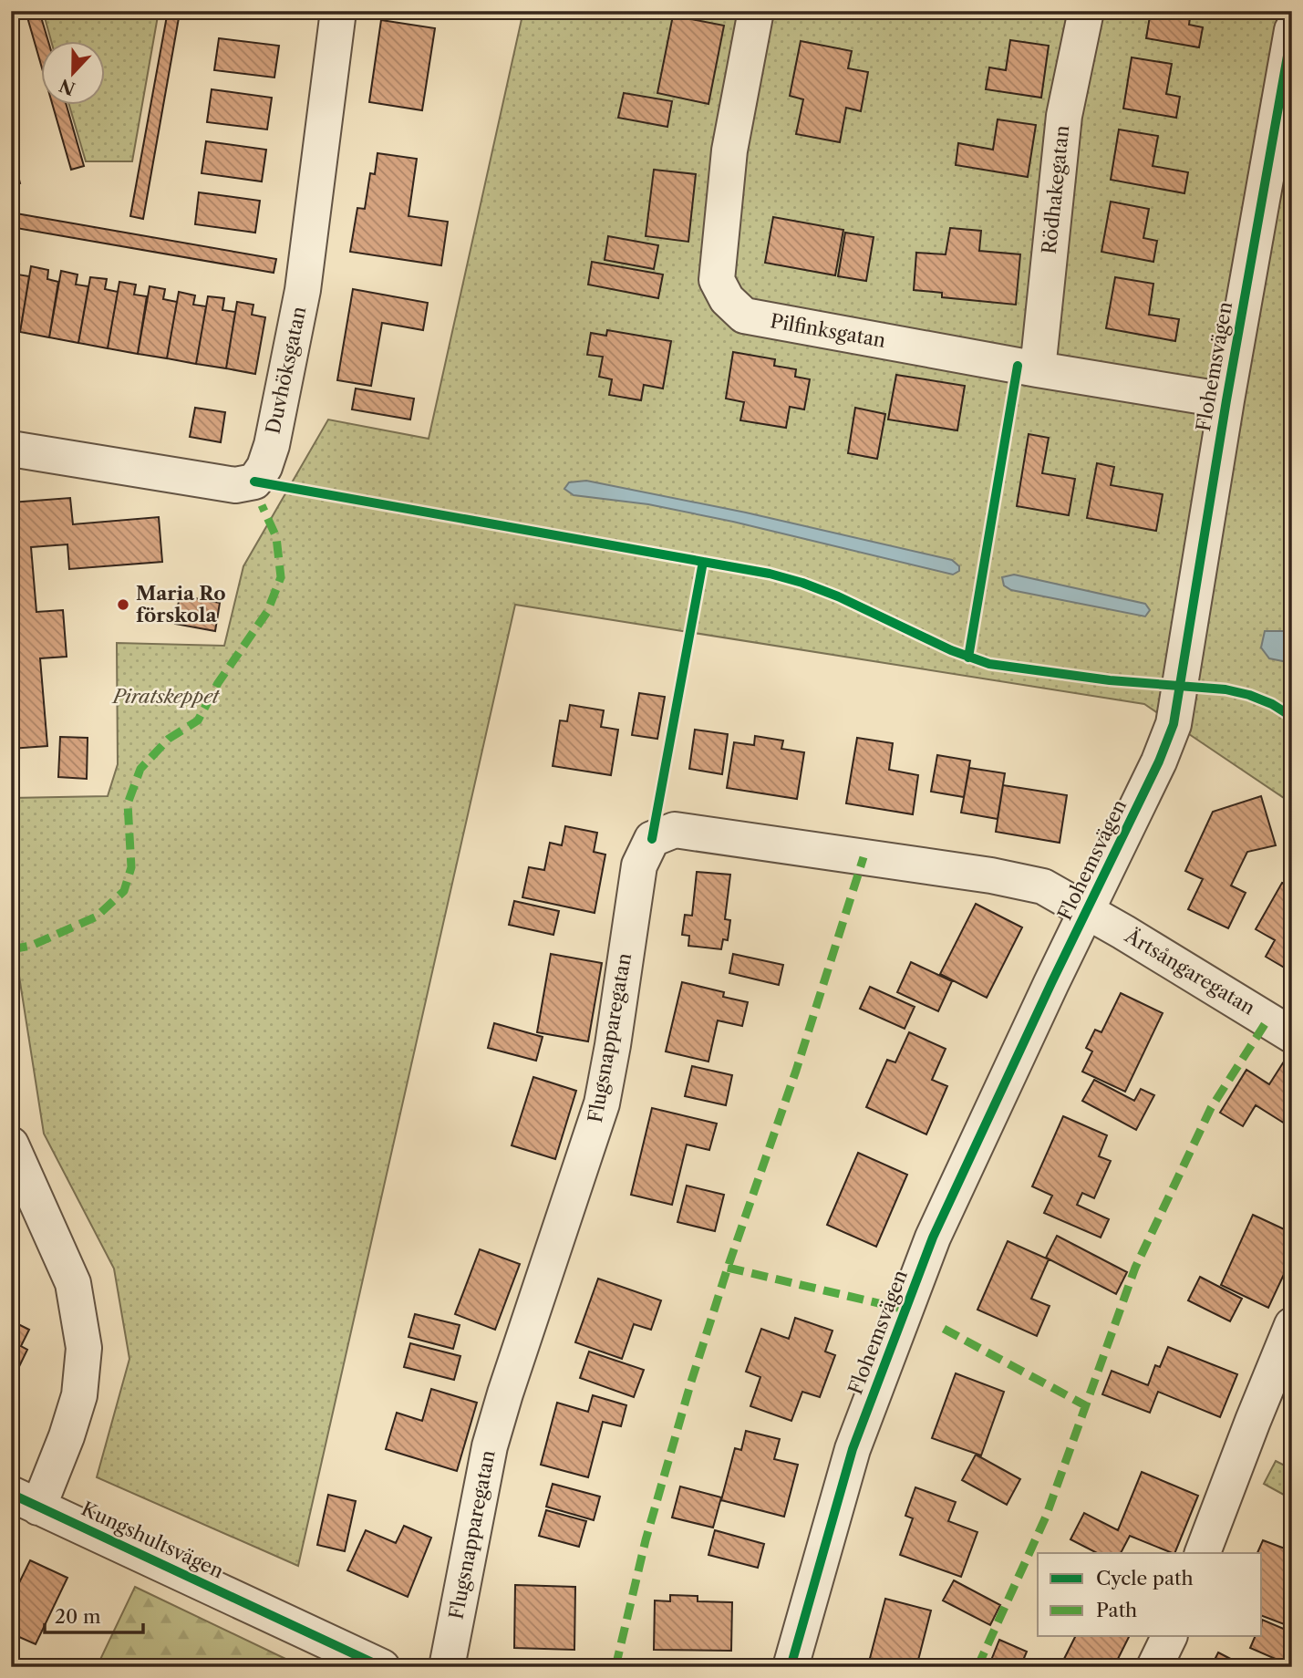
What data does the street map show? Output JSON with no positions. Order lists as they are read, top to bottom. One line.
{"streets":{"street":["Rödhakegatan","Pilfinksgatan","Flohemsvägen","Duvhöksgatan","Ärtsångaregatan","Flugsnapparegatan","Kungshultsvägen"]},"crossings":[["Rödhakegatan","Pilfinksgatan"],["Pilfinksgatan","Flohemsvägen"],["Flohemsvägen","Ärtsångaregatan"],["Flohemsvägen","Flugsnapparegatan"],["Ärtsångaregatan","Flugsnapparegatan"]],"parks":["Piratskeppet"],"places":["Maria Ro förskola"],"legend":["Cycle path","Path"],"scale_bar":"20 m","north":"bottom"}
